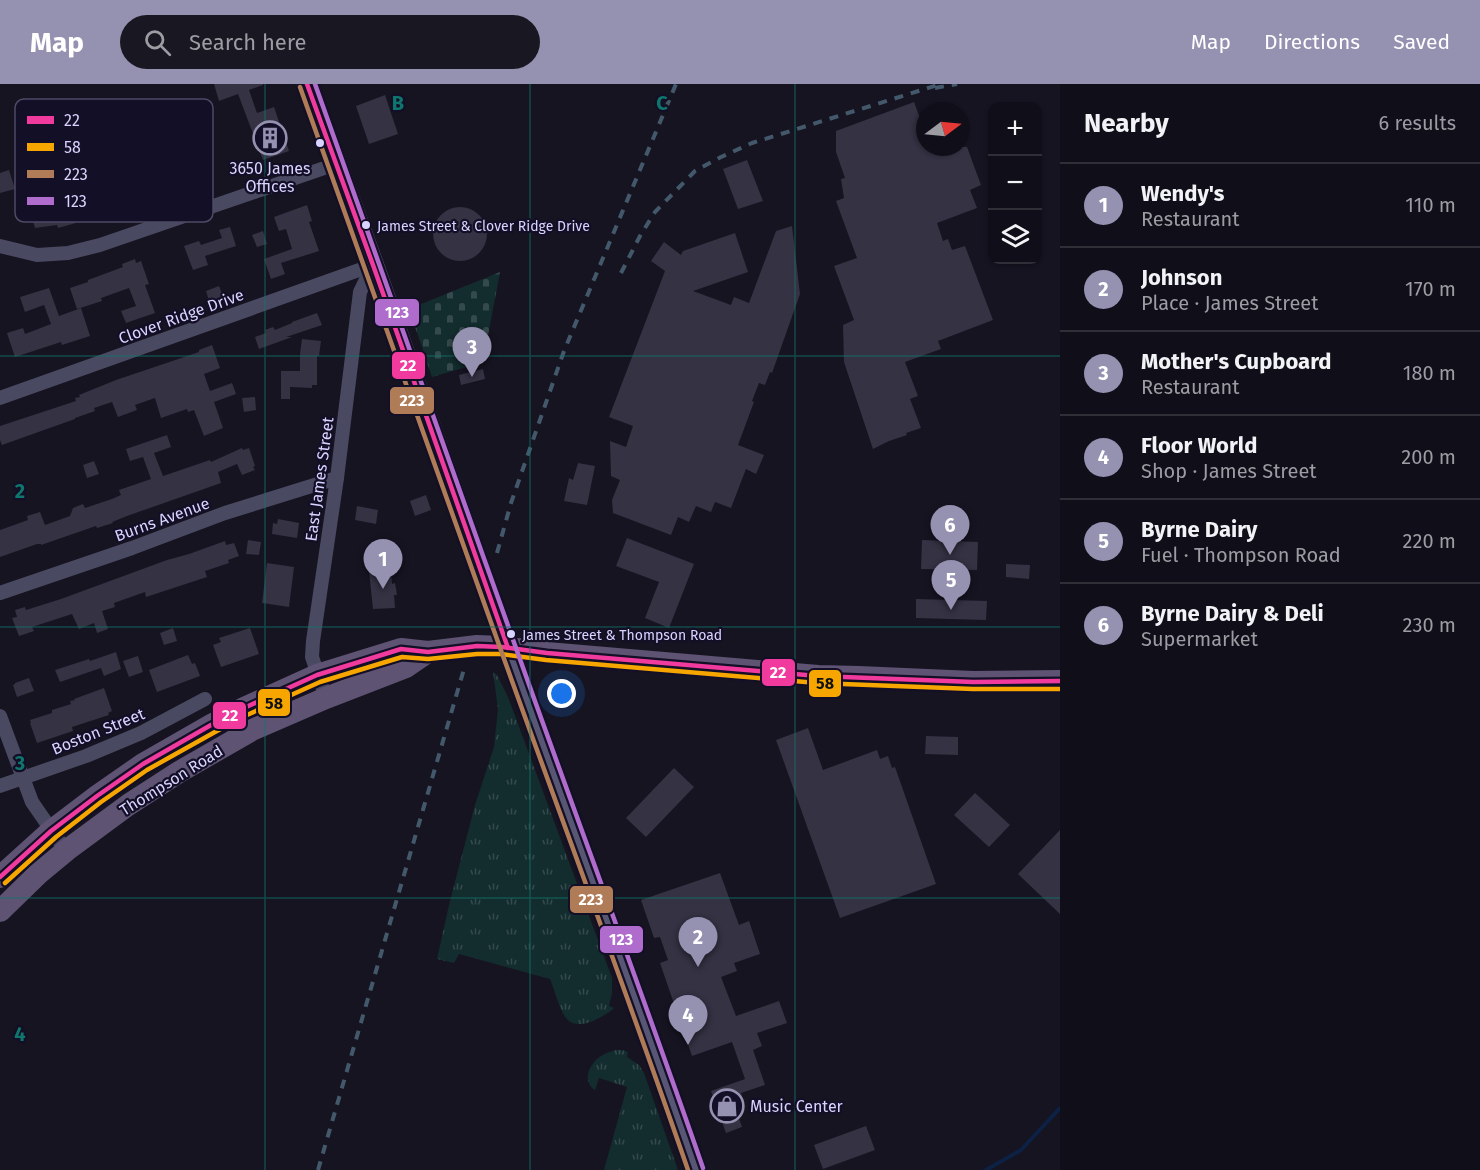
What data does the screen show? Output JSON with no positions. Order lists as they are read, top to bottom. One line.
{"streets":{"main road":["Thompson Road"],"street":["Clover Ridge Drive","East James Street","Burns Avenue","Boston Street"]},"crossings":[["Clover Ridge Drive","East James Street"],["East James Street","Burns Avenue"],["East James Street","Thompson Road"]],"places":{"building":["3650 James Offices"],"other":["James Street & Clover Ridge Drive","James Street & Thompson Road"],"shop":["Music Center"]},"lines":["transit line 22","transit line 123","transit line 223","transit line 58"],"legend":["22","58","223","123"],"north":"right","page":{"header":"Map","search":"Search here","nav":["Map","Directions","Saved"],"heading":["Nearby","6 results"],"map_buttons":["+","−"],"list":[{"mark":"1","name":"Wendy's","note":"Restaurant","value":"110 m"},{"mark":"2","name":"Johnson","note":"Place · James Street","value":"170 m"},{"mark":"3","name":"Mother's Cupboard","note":"Restaurant","value":"180 m"},{"mark":"4","name":"Floor World","note":"Shop · James Street","value":"200 m"},{"mark":"5","name":"Byrne Dairy","note":"Fuel · Thompson Road","value":"220 m"},{"mark":"6","name":"Byrne Dairy & Deli","note":"Supermarket","value":"230 m"}],"pins":["3","6","1","5","2","4"]},"grid":{"columns":["B","C"],"rows":["2","3","4"]}}
